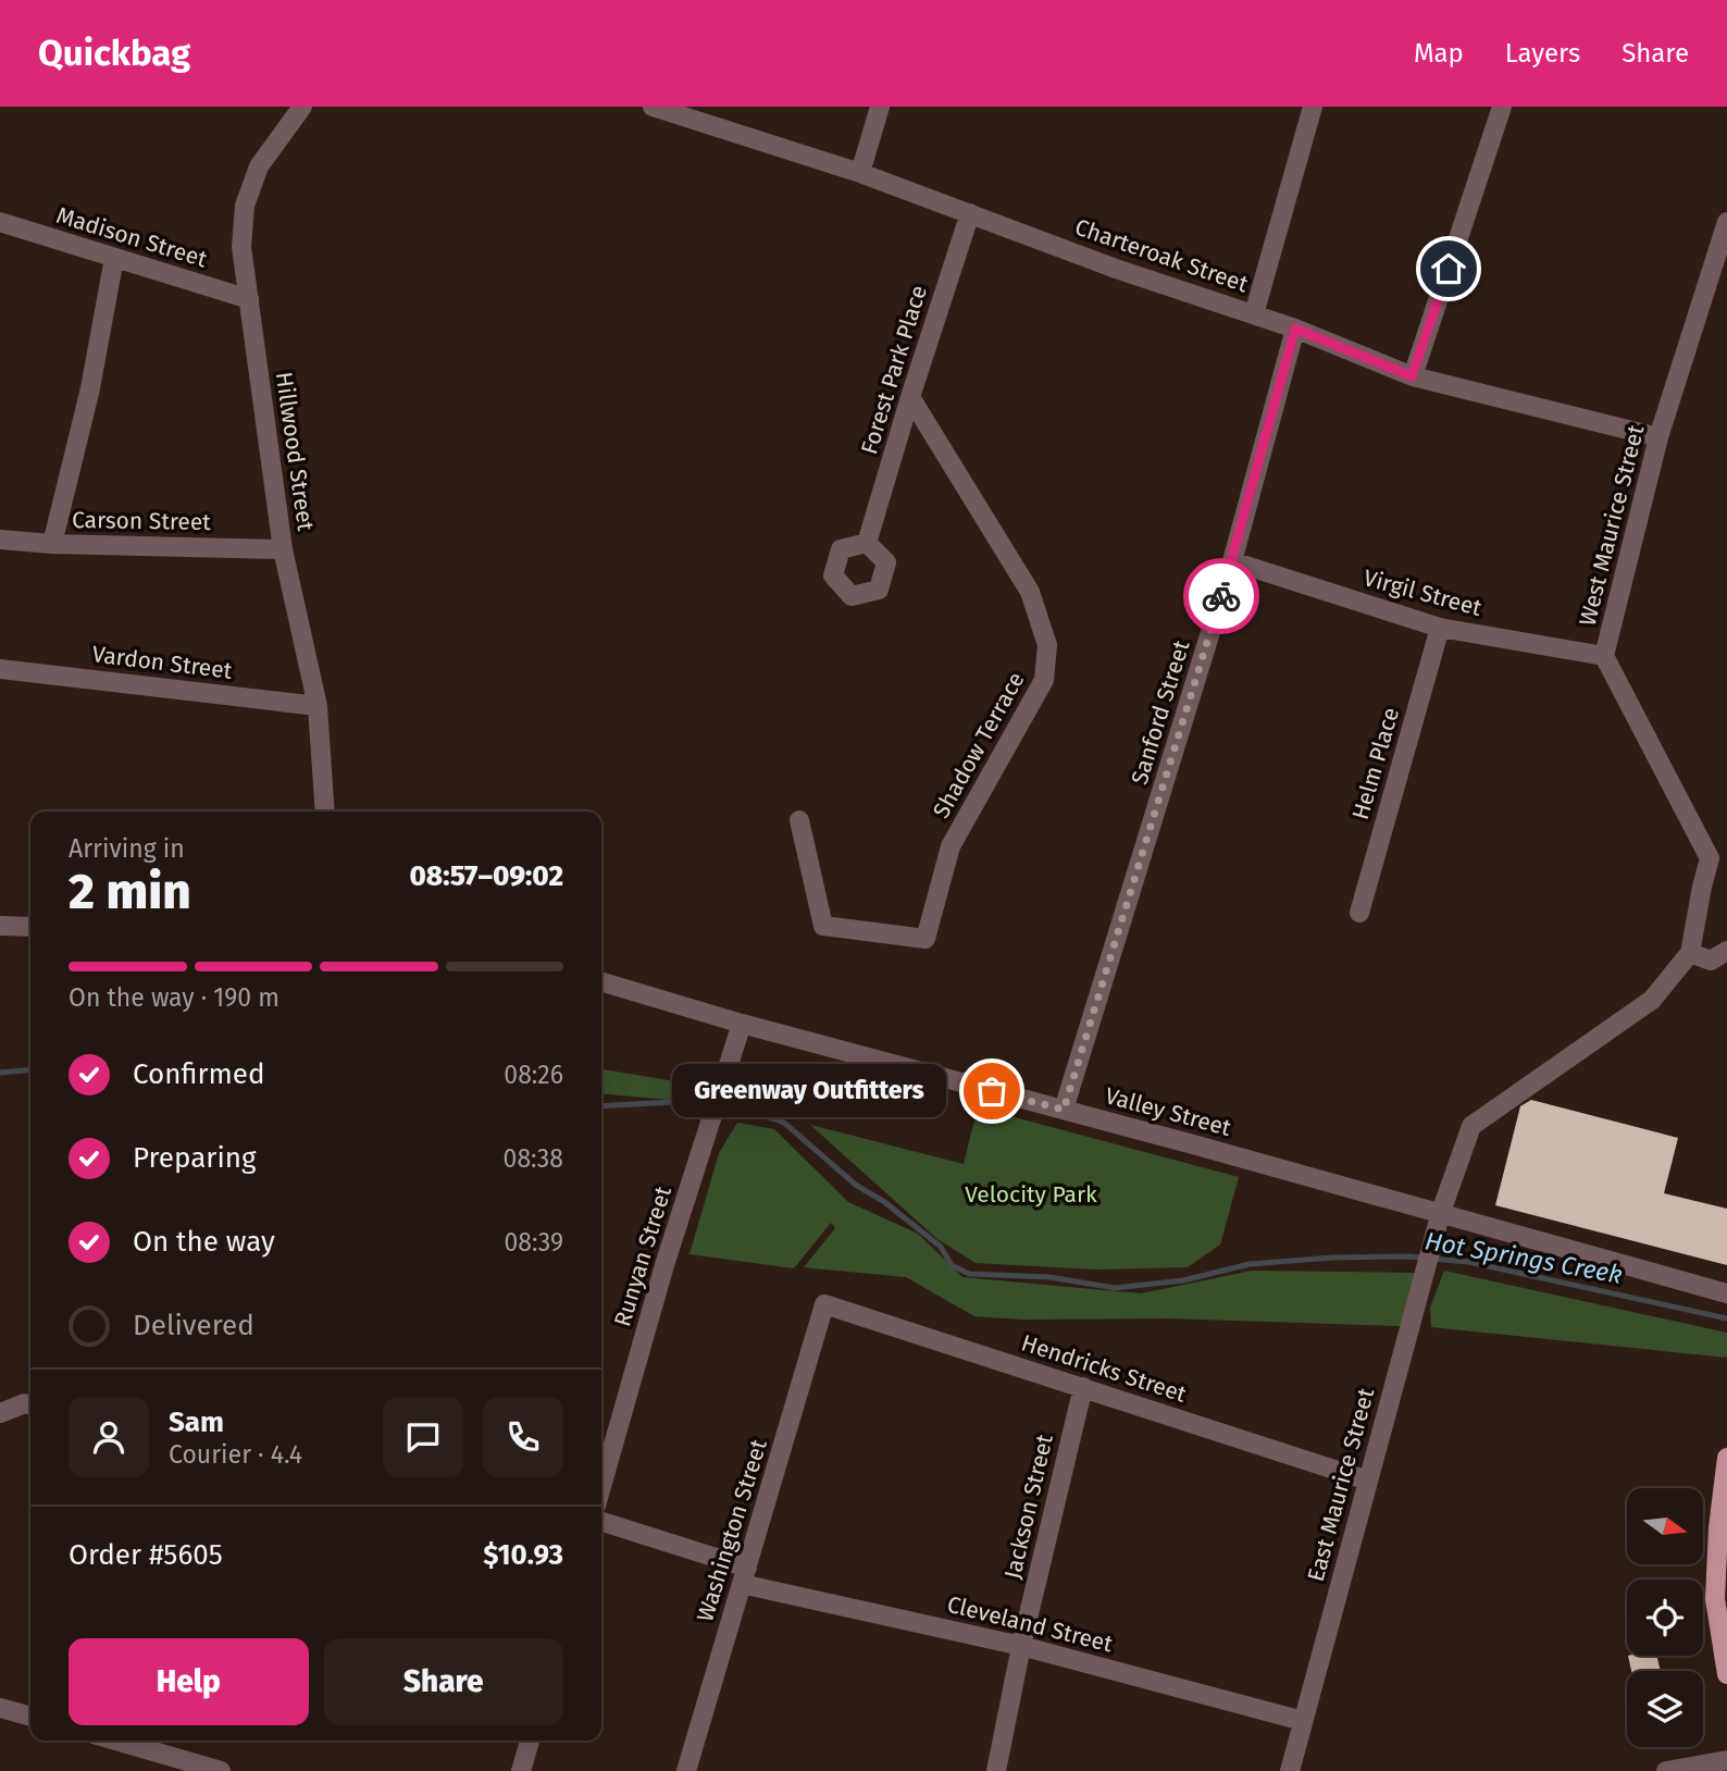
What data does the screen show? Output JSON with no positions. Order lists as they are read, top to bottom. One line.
{"streets":{"street":["Madison Street","Charteroak Street","Forest Park Place","Hillwood Street","Carson Street","West Maurice Street","Virgil Street","Vardon Street","Sanford Street","Shadow Terrace","Helm Place","Valley Street","Runyan Street","Hendricks Street","East Maurice Street","Jackson Street","Washington Street","Cleveland Street"]},"crossings":[["Madison Street","Hillwood Street"],["Charteroak Street","Forest Park Place"],["Charteroak Street","West Maurice Street"],["Charteroak Street","Sanford Street"],["Forest Park Place","Shadow Terrace"],["Hillwood Street","Carson Street"],["Hillwood Street","Vardon Street"],["West Maurice Street","Virgil Street"],["West Maurice Street","Valley Street"],["West Maurice Street","East Maurice Street"],["Virgil Street","Sanford Street"],["Virgil Street","Helm Place"],["Sanford Street","Valley Street"],["Valley Street","Runyan Street"],["Valley Street","East Maurice Street"],["Hendricks Street","East Maurice Street"],["Hendricks Street","Jackson Street"],["Hendricks Street","Washington Street"],["East Maurice Street","Cleveland Street"],["Jackson Street","Cleveland Street"],["Washington Street","Cleveland Street"]],"water":["Hot Springs Creek"],"parks":["Velocity Park"],"places":["Greenway Outfitters"],"north":"right","page":{"header":"Quickbag","nav":["Map","Layers","Share"],"heading":["2 min","Arriving in","08:57–09:02"],"panel":["Sam","Courier · 4.4","Order #5605","$10.93"],"bar":"On the way · 190 m","list":[["Confirmed","08:26"],["Preparing","08:38"],["On the way","08:39"],"Delivered"],"bubble":"Greenway Outfitters","buttons":["Help","Share"]}}
